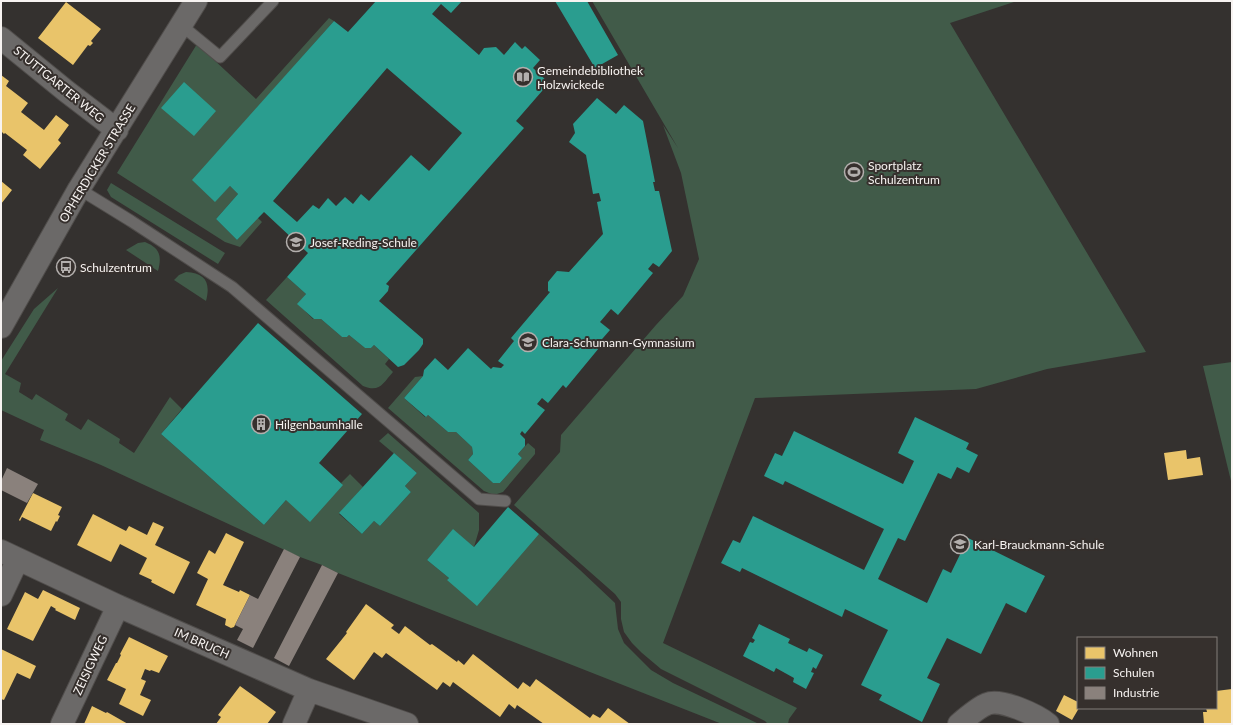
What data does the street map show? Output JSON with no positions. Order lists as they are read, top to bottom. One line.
{"streets":{"street":["STUTTGARTER WEG","OPHERDICKER STRASSE","IM BRUCH","ZEISIGWEG"]},"crossings":[["STUTTGARTER WEG","OPHERDICKER STRASSE"],["IM BRUCH","ZEISIGWEG"]],"places":{"library":["Gemeindebibliothek Holzwickede"],"sports":["Sportplatz Schulzentrum"],"school or university":["Josef-Reding-Schule","Clara-Schumann-Gymnasium","Karl-Brauckmann-Schule"],"bus stop":["Schulzentrum"],"building":["Hilgenbaumhalle"]},"legend":["Wohnen","Schulen","Industrie"]}
